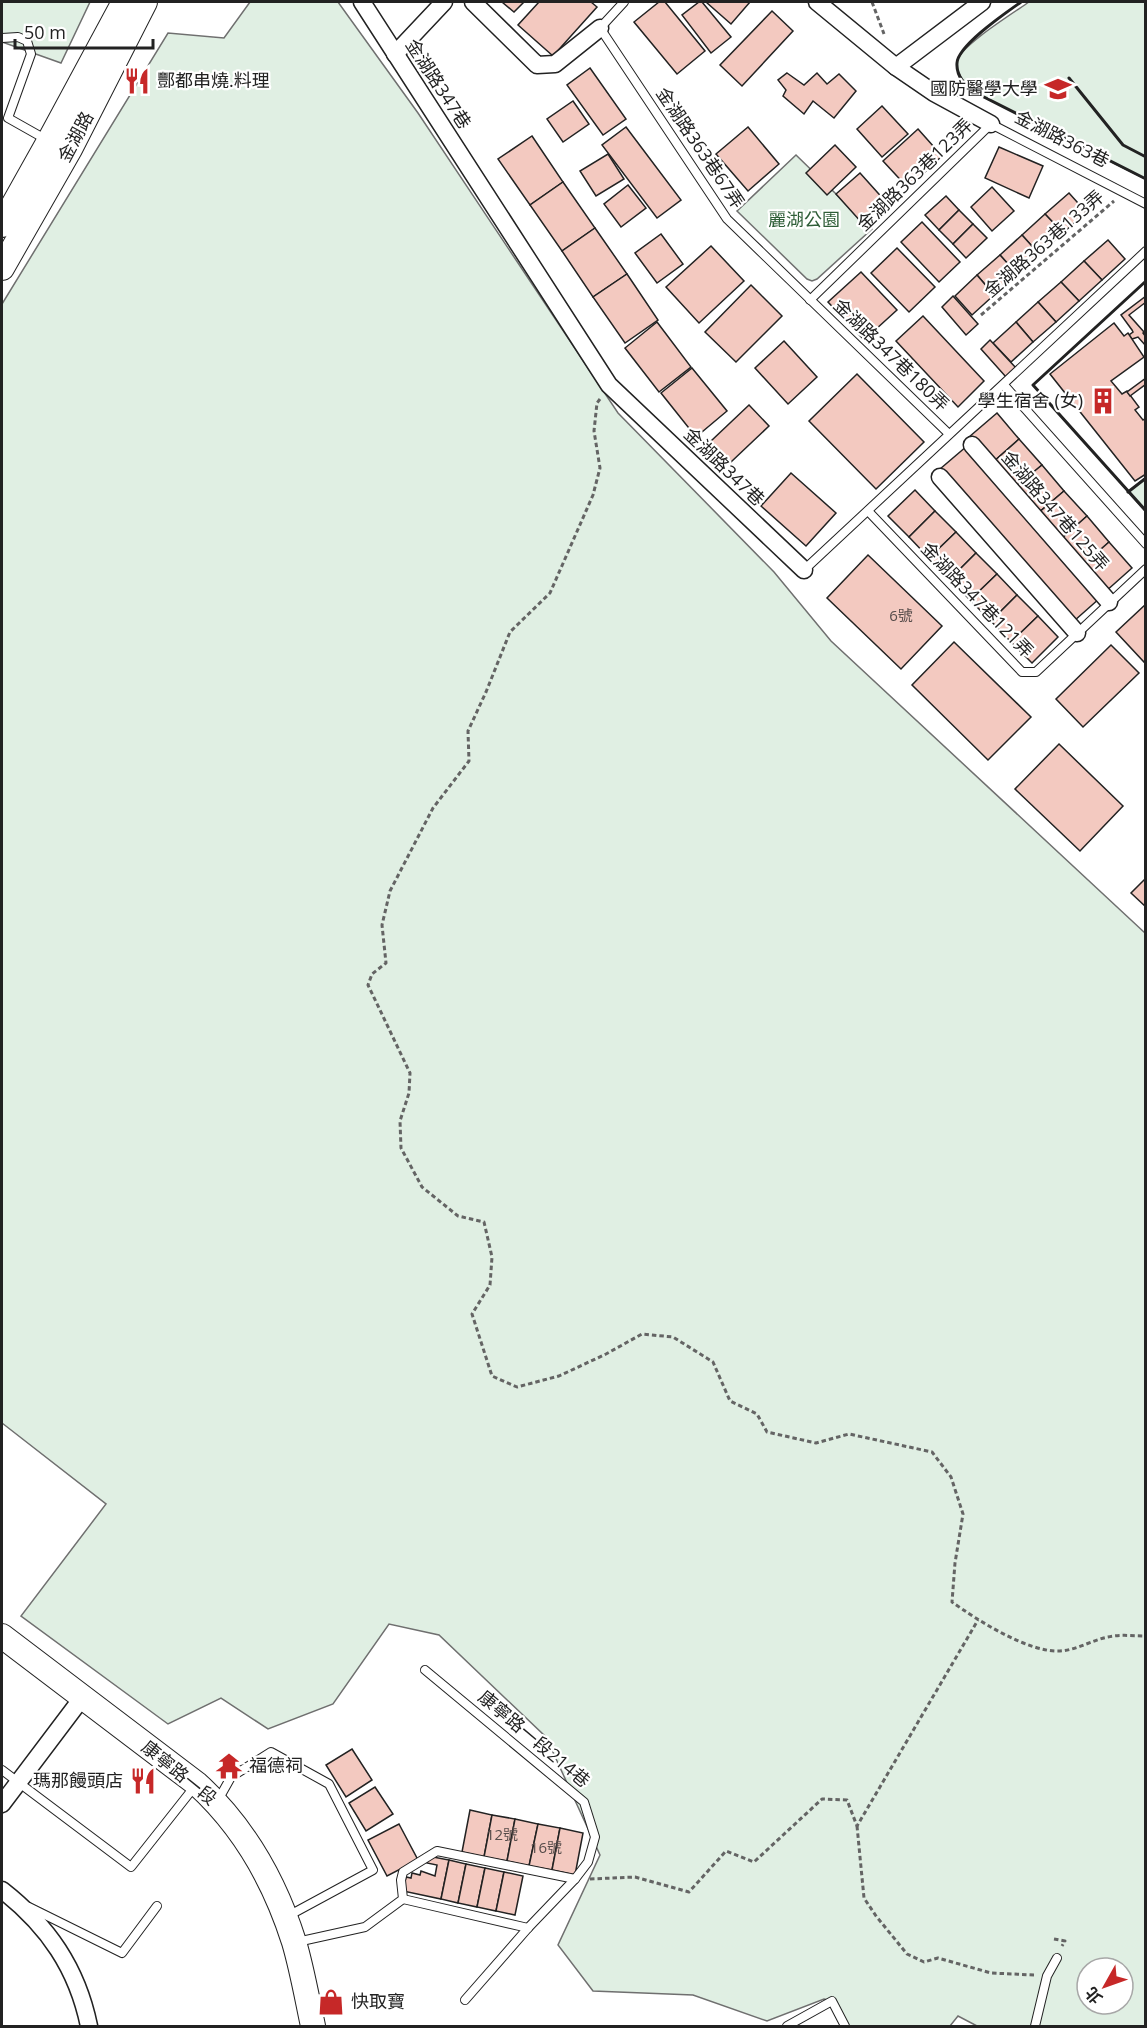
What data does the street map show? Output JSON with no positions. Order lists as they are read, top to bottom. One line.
{"streets":{"main road":["金湖路","康寧路一段"],"street":["金湖路347巷","金湖路363巷","金湖路347巷125弄"],"lane":["金湖路363巷67弄","金湖路363巷123弄","金湖路347巷180弄","金湖路347巷121弄","康寧路一段214巷"],"path":["金湖路363巷133弄"]},"crossings":[["金湖路347巷","金湖路347巷180弄"],["金湖路347巷","金湖路347巷121弄"],["金湖路363巷","金湖路363巷123弄"],["金湖路363巷","金湖路363巷133弄"],["金湖路363巷67弄","金湖路363巷123弄"],["金湖路363巷67弄","金湖路347巷180弄"],["金湖路363巷123弄","金湖路347巷180弄"],["金湖路347巷125弄","金湖路347巷121弄"]],"parks":["麗湖公園"],"places":{"restaurant":["酆都串燒.料理","瑪那饅頭店"],"school or university":["國防醫學大學"],"building":["學生宿舍 (女)"],"temple":["福德祠"],"shop":["快取寶"]},"house_numbers":["6號","12號","16號"],"scale_bar":"50 m","north":"bottom left"}
